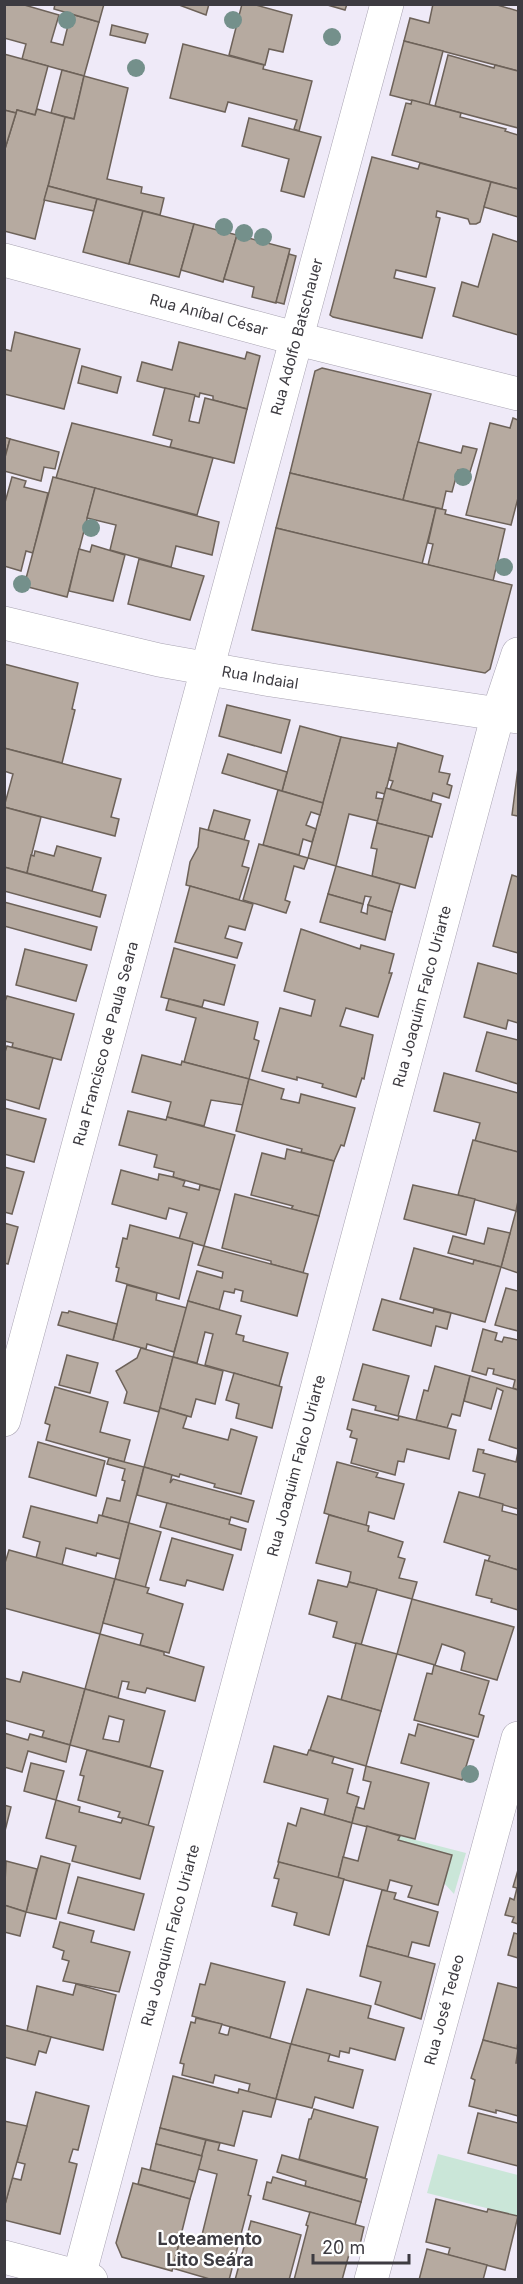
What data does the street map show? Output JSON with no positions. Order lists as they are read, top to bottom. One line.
{"streets":{"street":["Rua Aníbal César","Rua Adolfo Batschauer","Rua Indaial","Rua Joaquim Falco Uriarte","Rua Francisco de Paula Seara","Rua José Tedeo"]},"crossings":[["Rua Aníbal César","Rua Adolfo Batschauer"],["Rua Adolfo Batschauer","Rua Indaial"],["Rua Adolfo Batschauer","Rua Francisco de Paula Seara"],["Rua Indaial","Rua Joaquim Falco Uriarte"],["Rua Indaial","Rua Francisco de Paula Seara"]],"districts":["Loteamento Lito Seára"],"scale_bar":"20 m"}
